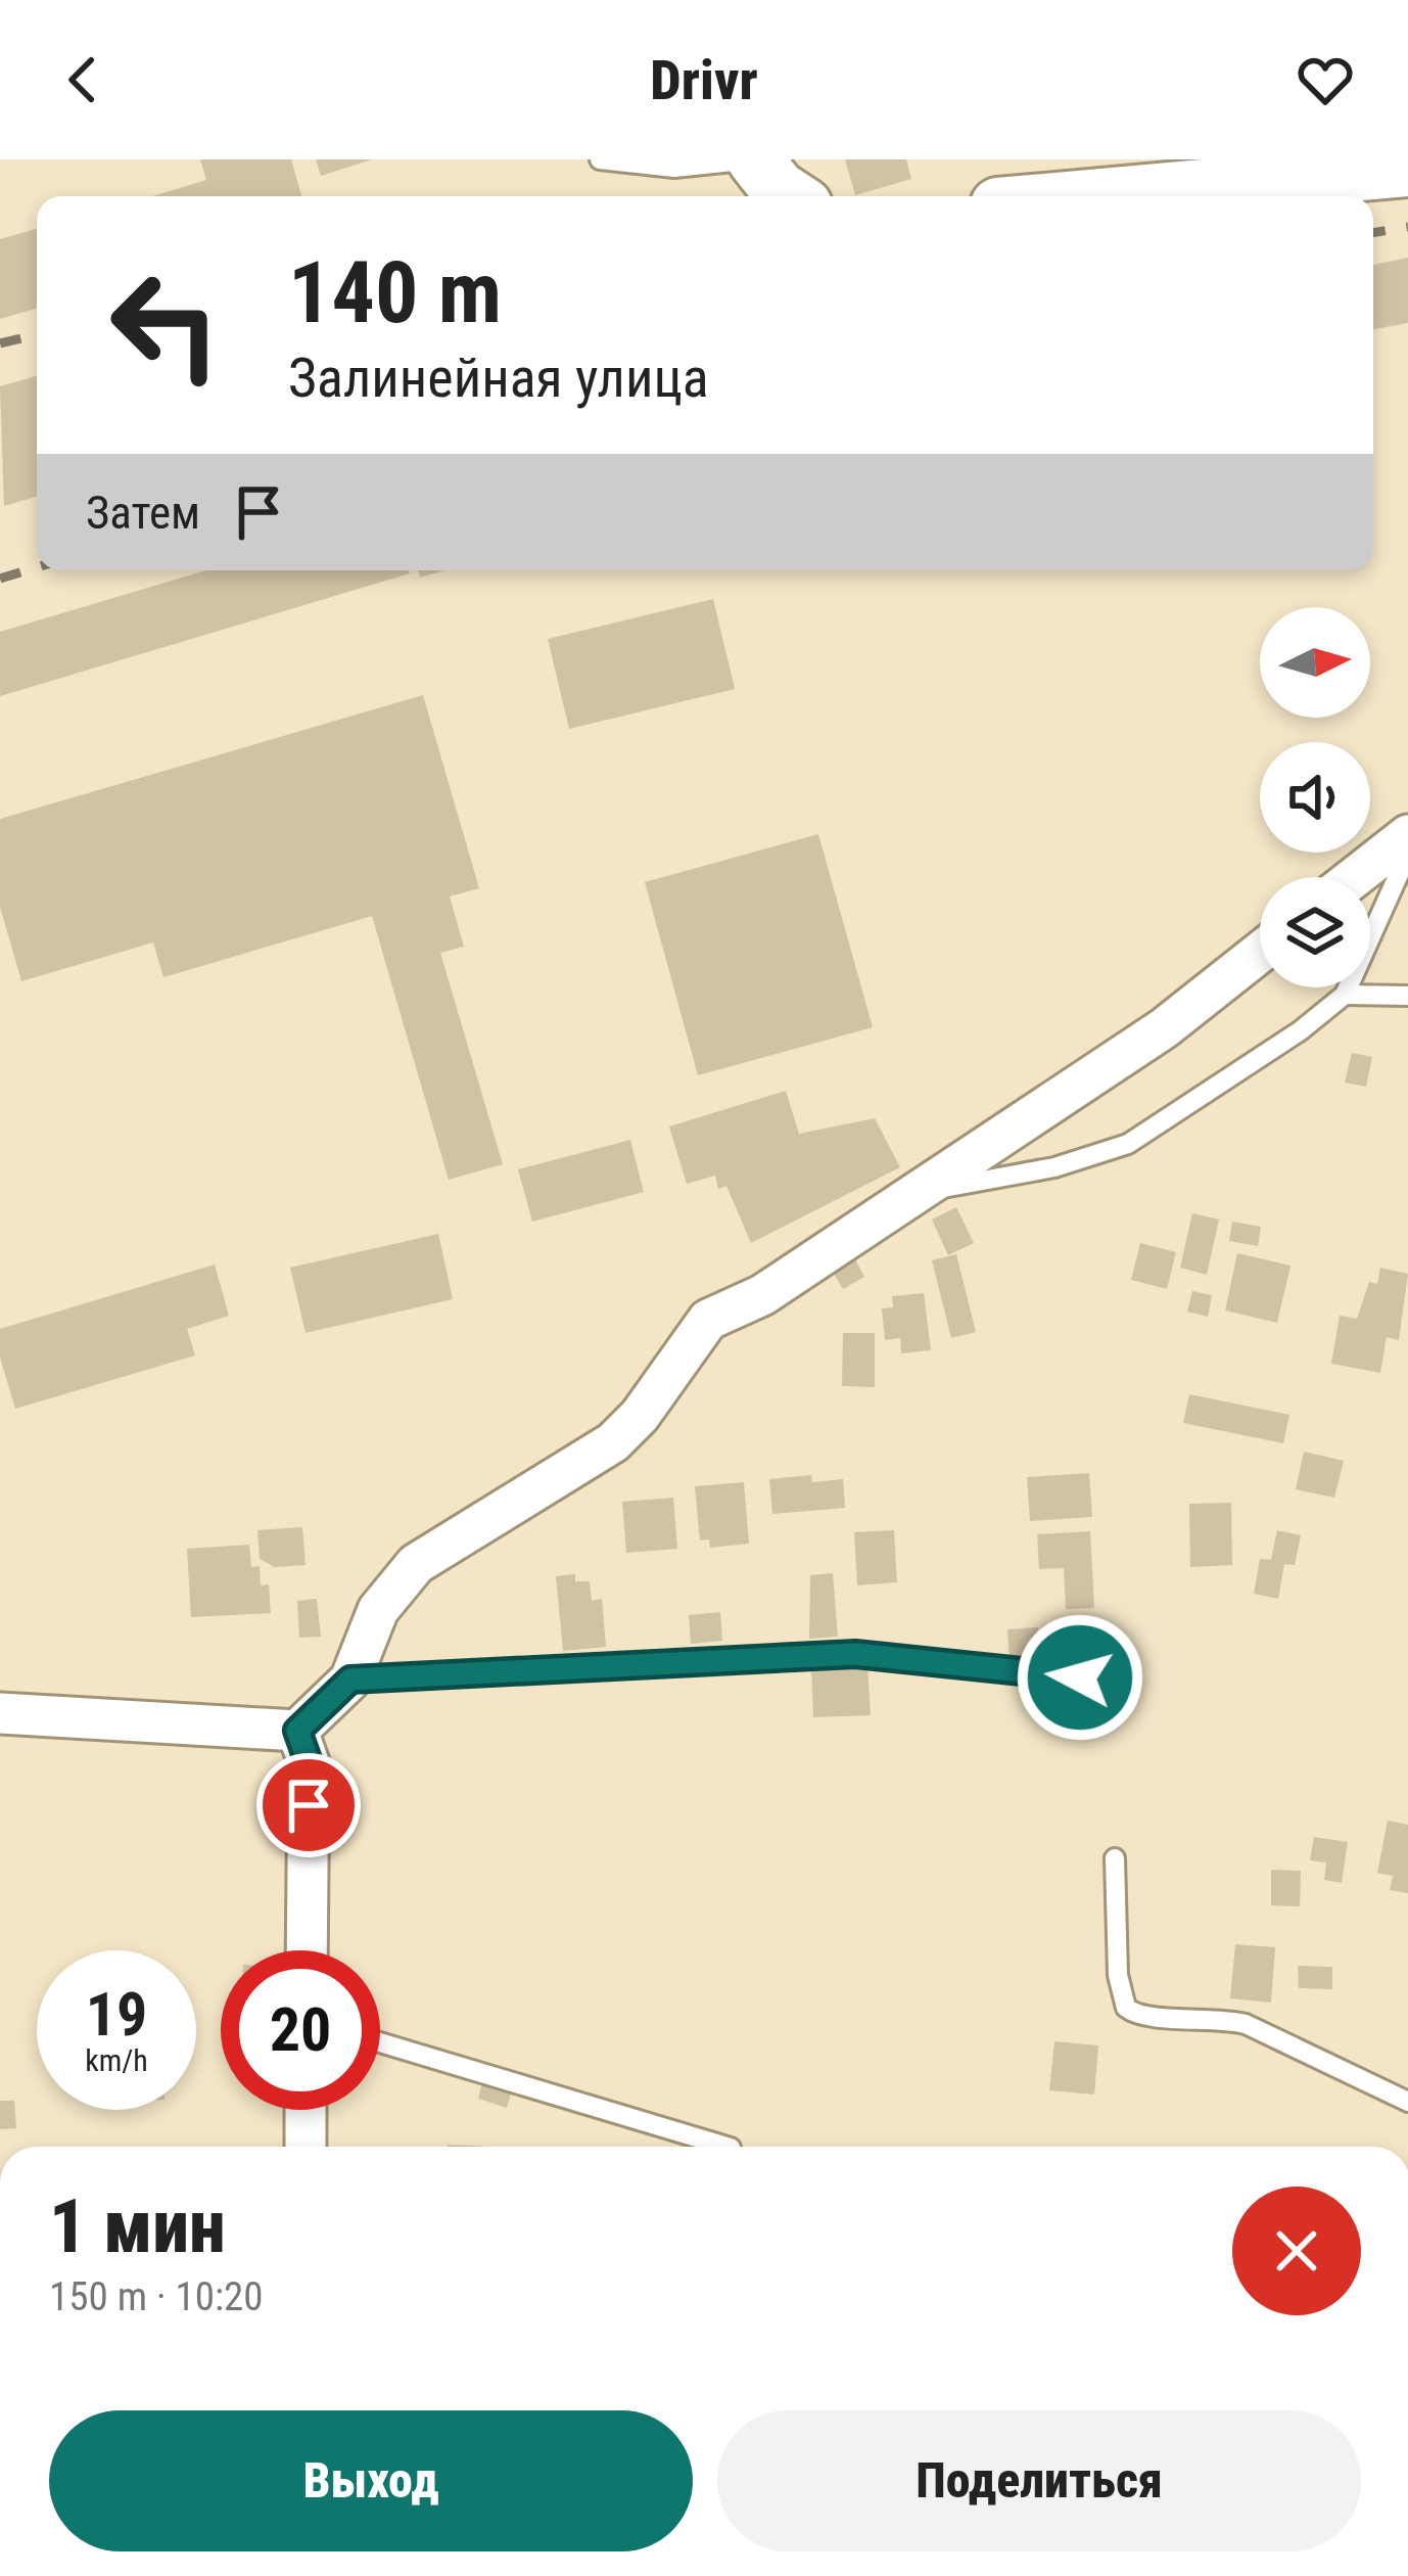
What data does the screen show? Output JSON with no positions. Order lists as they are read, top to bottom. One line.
{"north":"right","page":{"header":"Drivr","turn":["140 m","Залинейная улица"],"then":"Затем","speed":"19 km/h","limit":"20","heading":["1 мин","150 m · 10:20"],"buttons":["Выход","Поделиться"]}}
